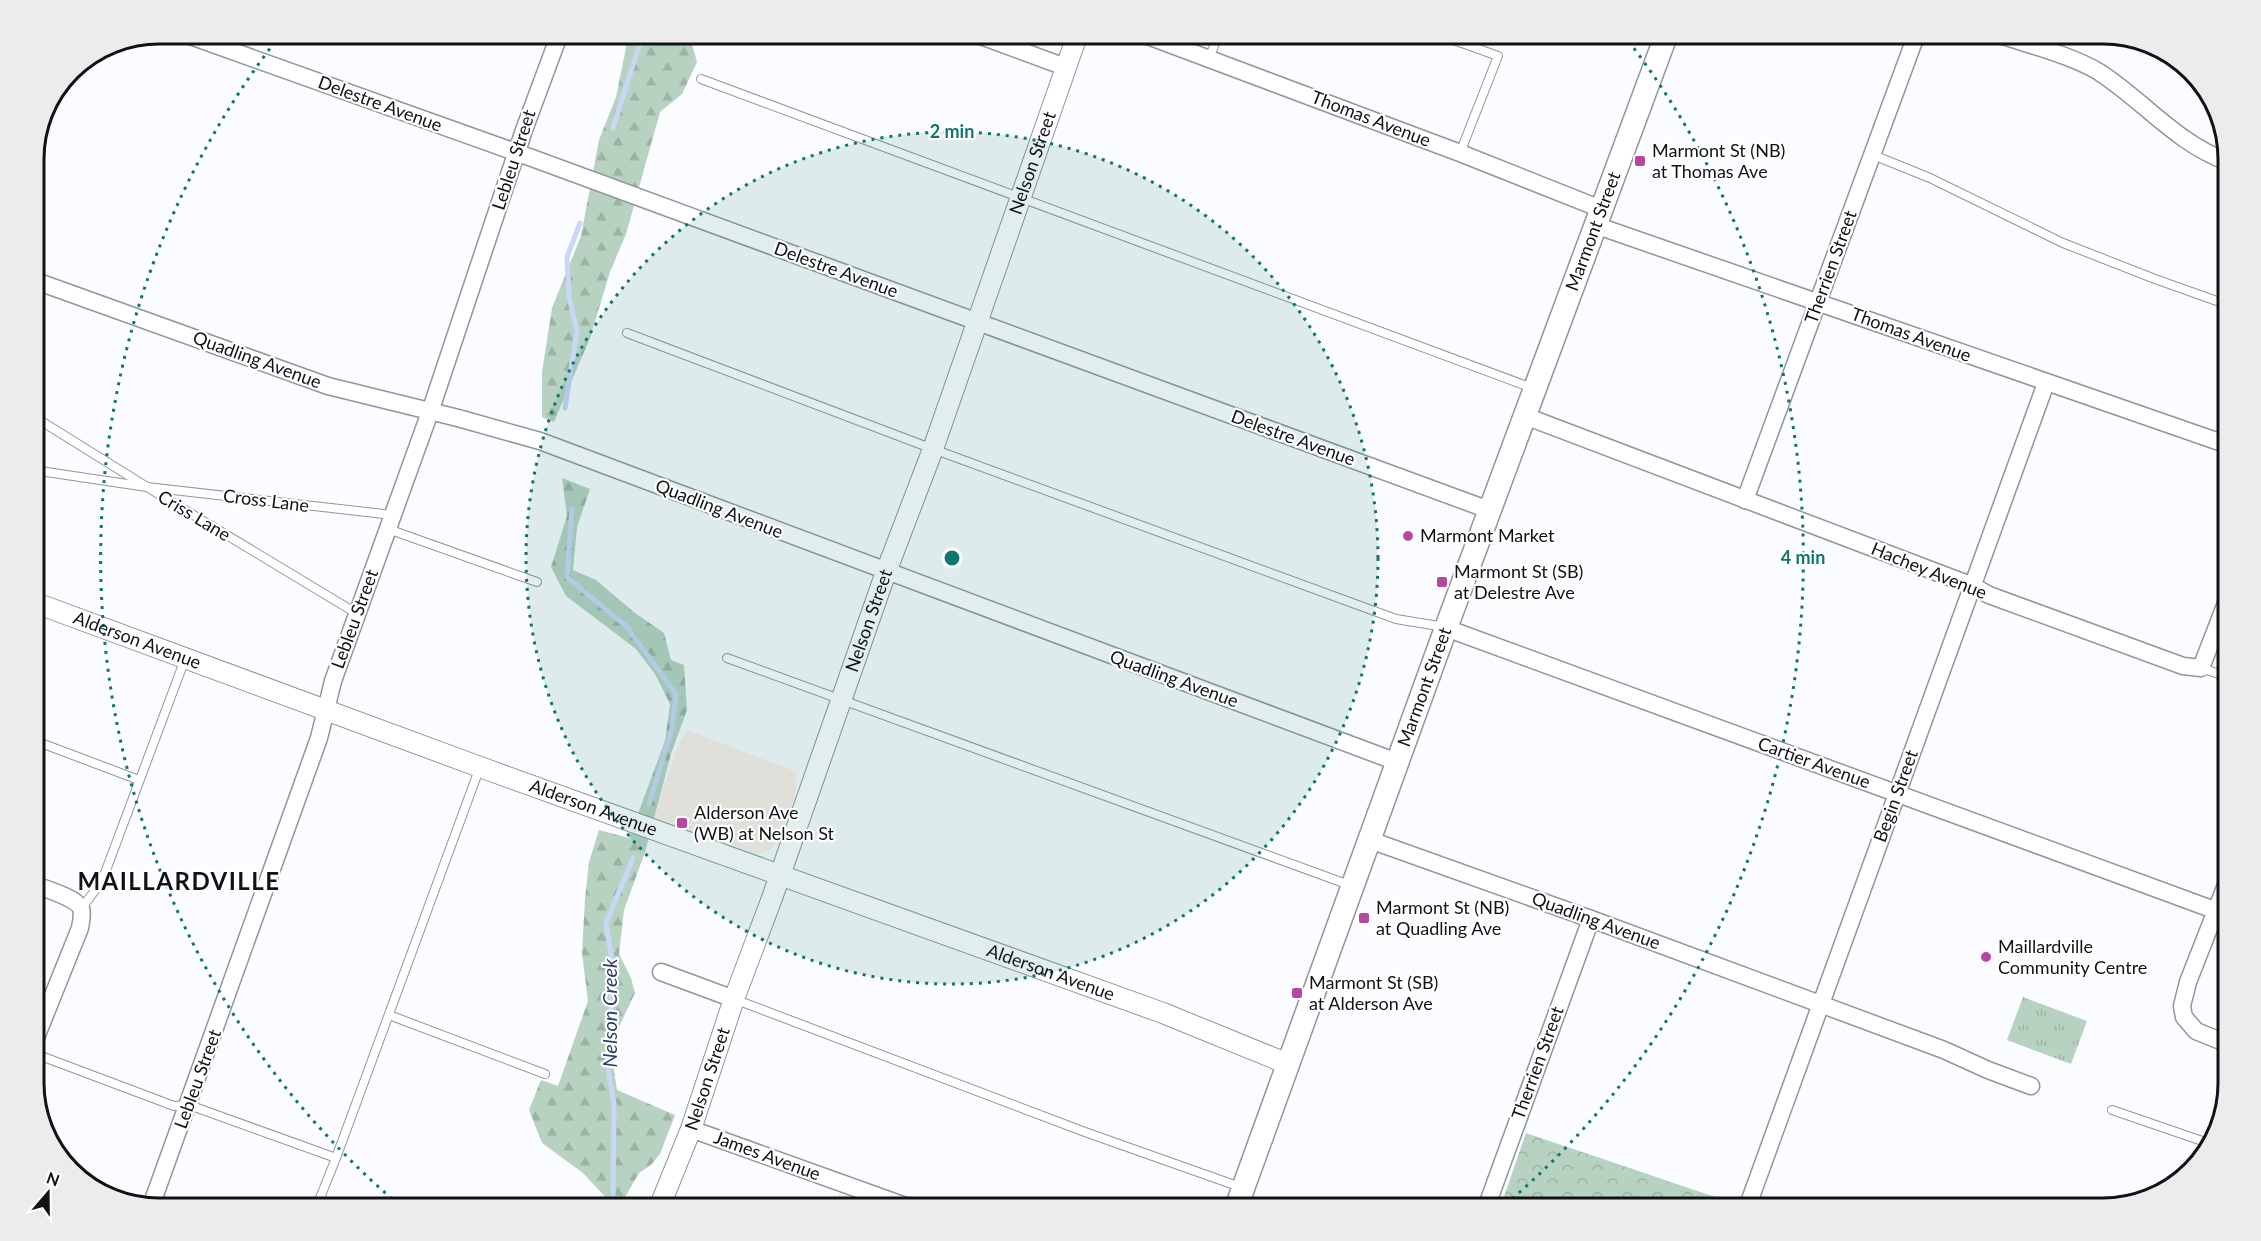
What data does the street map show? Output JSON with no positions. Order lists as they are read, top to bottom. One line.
{"streets":{"main road":["Marmont Street"],"street":["Delestre Avenue","Thomas Avenue","Lebleu Street","Nelson Street","Therrien Street","Quadling Avenue","Hachey Avenue","Alderson Avenue","Cartier Avenue","Begin Street","James Avenue"],"lane":["Cross Lane","Criss Lane"]},"crossings":[["Delestre Avenue","Lebleu Street"],["Delestre Avenue","Nelson Street"],["Delestre Avenue","Marmont Street"],["Thomas Avenue","Marmont Street"],["Thomas Avenue","Therrien Street"],["Thomas Avenue","Begin Street"],["Lebleu Street","Quadling Avenue"],["Lebleu Street","Cross Lane"],["Lebleu Street","Criss Lane"],["Lebleu Street","Alderson Avenue"],["Nelson Street","Quadling Avenue"],["Nelson Street","Alderson Avenue"],["Nelson Street","James Avenue"],["Marmont Street","Quadling Avenue"],["Marmont Street","Hachey Avenue"],["Marmont Street","Alderson Avenue"],["Marmont Street","Cartier Avenue"],["Therrien Street","Quadling Avenue"],["Therrien Street","Hachey Avenue"],["Quadling Avenue","Begin Street"],["Cross Lane","Criss Lane"],["Hachey Avenue","Begin Street"],["Cartier Avenue","Begin Street"]],"districts":["MAILLARDVILLE"],"water":["Nelson Creek"],"places":{"transit":["Marmont St (NB) at Thomas Ave","Marmont St (SB) at Delestre Ave","Alderson Ave (WB) at Nelson St","Marmont St (NB) at Quadling Ave","Marmont St (SB) at Alderson Ave"],"other":["Marmont Market","Maillardville Community Centre"]},"north":"top","rings":["2 min","4 min"]}
